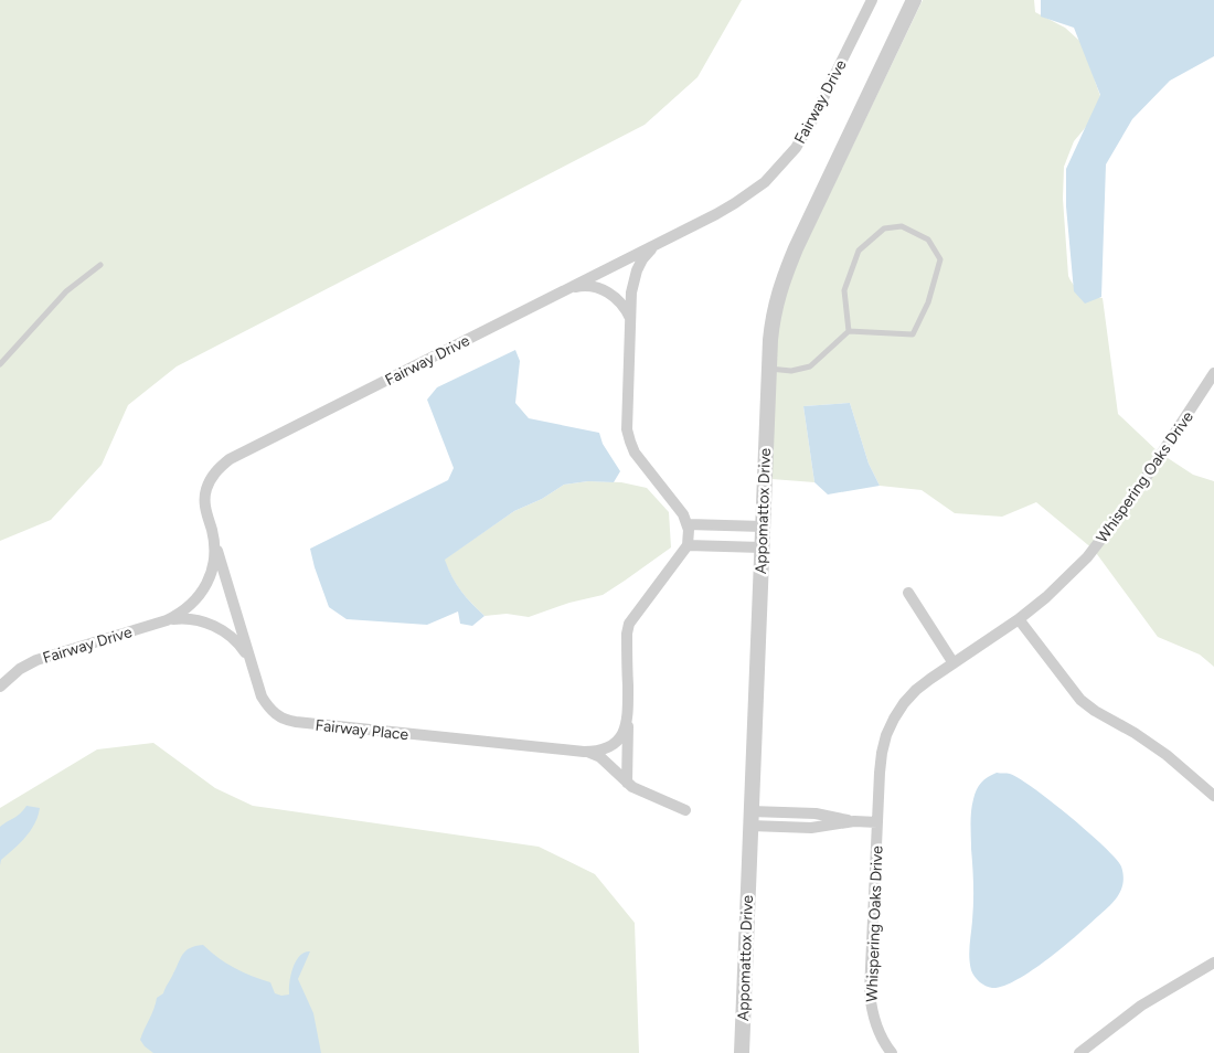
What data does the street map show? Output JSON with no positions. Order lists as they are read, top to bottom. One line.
{"streets":{"street":["Fairway Drive","Whispering Oaks Drive","Appomattox Drive","Fairway Place"]},"crossings":[["Fairway Drive","Fairway Place"]]}
